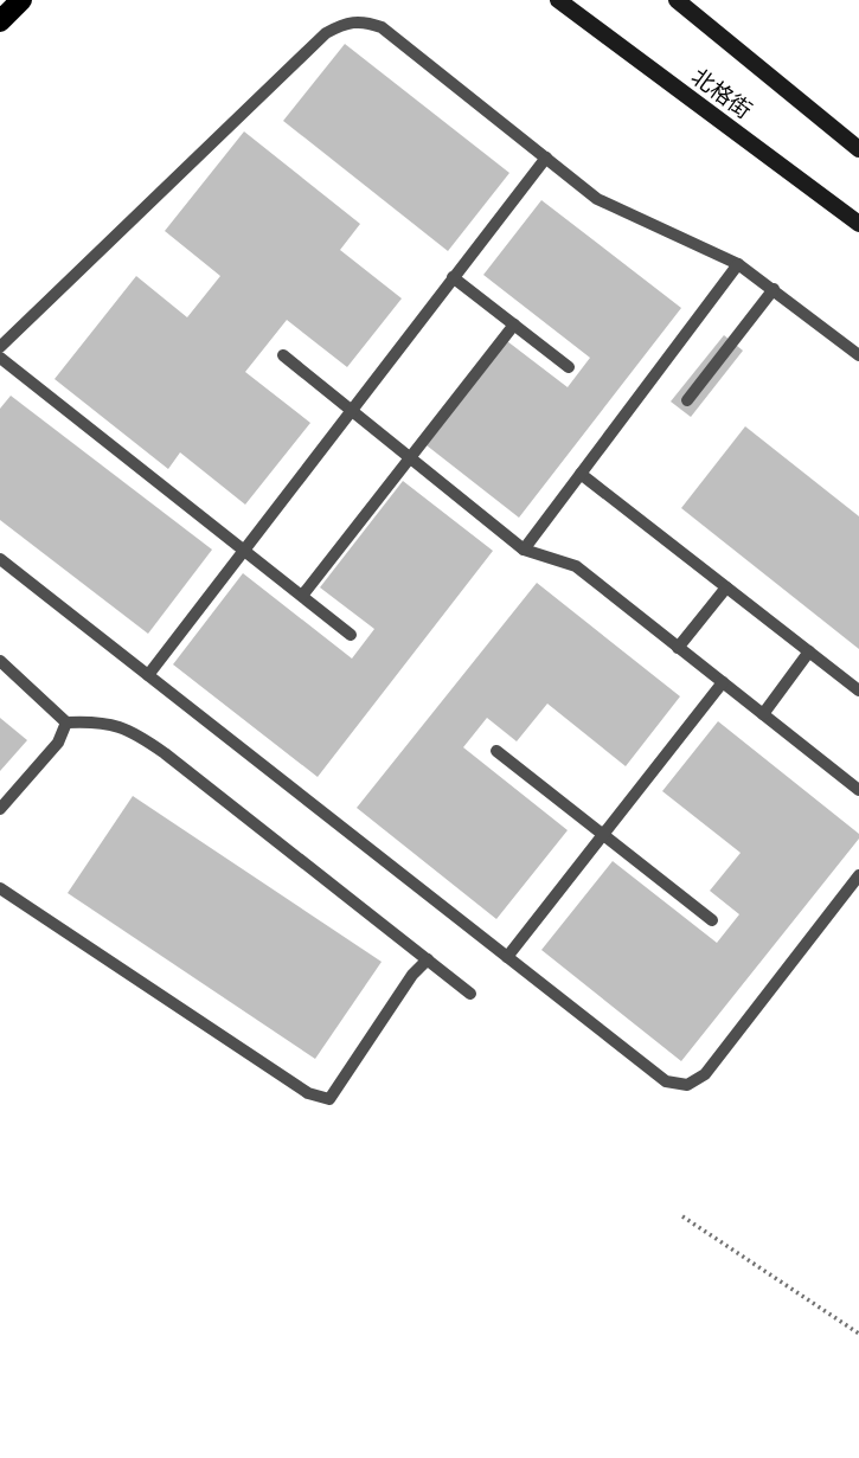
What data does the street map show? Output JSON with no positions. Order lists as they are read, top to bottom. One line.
{"streets":{"street":["北格街"]}}
